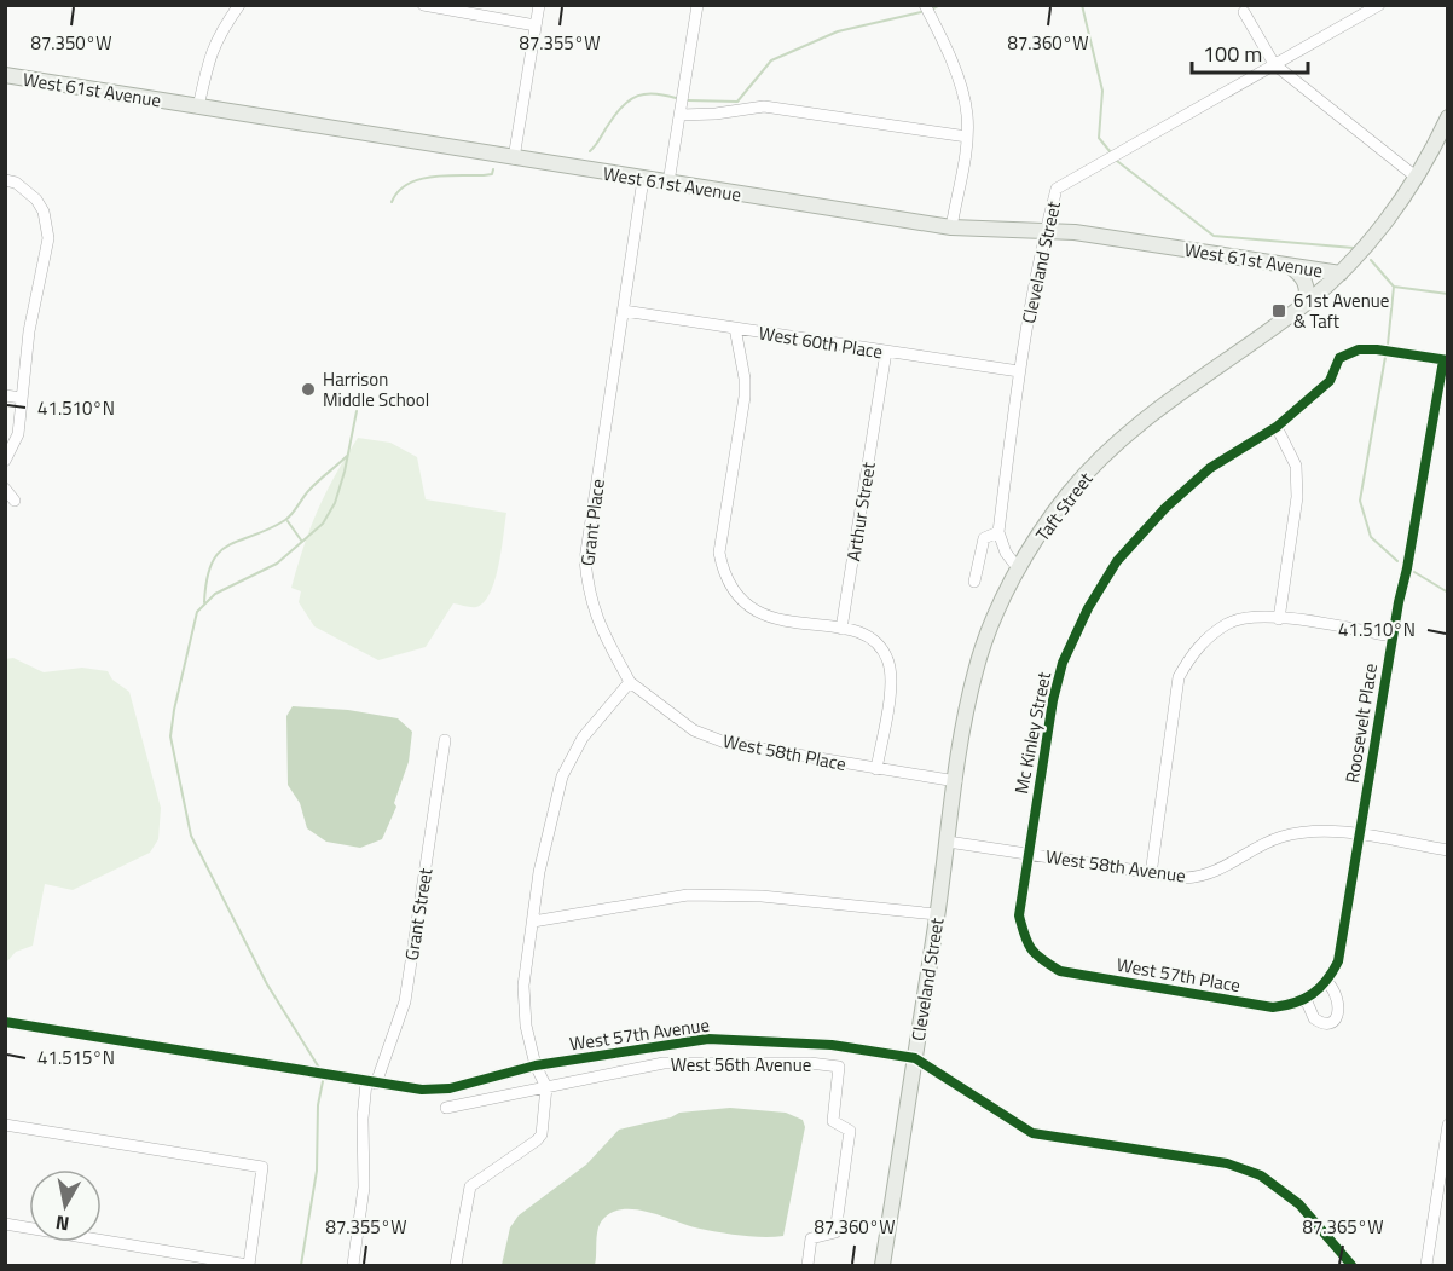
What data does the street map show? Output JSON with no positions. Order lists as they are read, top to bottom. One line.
{"streets":{"main road":["West 61st Avenue","Cleveland Street","Taft Street"],"street":["West 60th Place","Arthur Street","Grant Place","Roosevelt Place","Mc Kinley Street","West 58th Place","West 58th Avenue","Grant Street","West 57th Place","West 57th Avenue","West 56th Avenue"]},"crossings":[["West 61st Avenue","Cleveland Street"],["West 61st Avenue","Taft Street"],["West 61st Avenue","Grant Place"],["Cleveland Street","West 60th Place"],["Cleveland Street","Taft Street"],["Cleveland Street","West 58th Place"],["Cleveland Street","West 58th Avenue"],["Cleveland Street","West 57th Avenue"],["West 60th Place","Arthur Street"],["West 60th Place","Grant Place"],["Grant Place","West 58th Place"],["Roosevelt Place","Mc Kinley Street"],["Roosevelt Place","West 58th Avenue"],["Roosevelt Place","West 57th Place"],["Mc Kinley Street","West 58th Avenue"],["Mc Kinley Street","West 57th Place"],["Grant Street","West 57th Avenue"]],"places":{"transit":["61st Avenue & Taft"],"other":["Harrison Middle School"]},"scale_bar":"100 m","north":"bottom","coordinates":["87.350°W","87.355°W","87.360°W","41.510°N","41.515°N","87.365°W"]}
